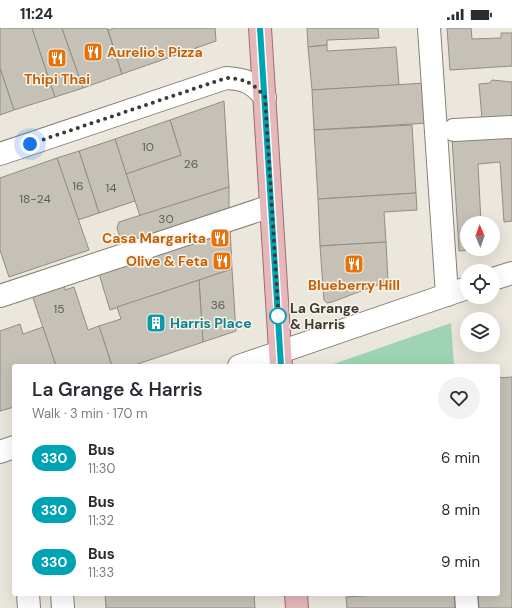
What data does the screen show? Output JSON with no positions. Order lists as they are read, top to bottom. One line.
{"places":{"restaurant":["Aurelio's Pizza","Thipi Thai","Casa Margarita","Olive & Feta","Blueberry Hill"],"other":["La Grange & Harris"],"building":["Harris Place"]},"lines":["bus line 330"],"house_numbers":["10","26","16","14","18-24","30","36","15"],"north":"top","page":{"status":"11:24","heading":["La Grange & Harris","Walk · 3 min · 170 m"],"list":[{"mark":"330","name":"Bus","note":"11:30","value":"6 min"},{"mark":"330","name":"Bus","note":"11:32","value":"8 min"},{"mark":"330","name":"Bus","note":"11:33","value":"9 min"}]}}
